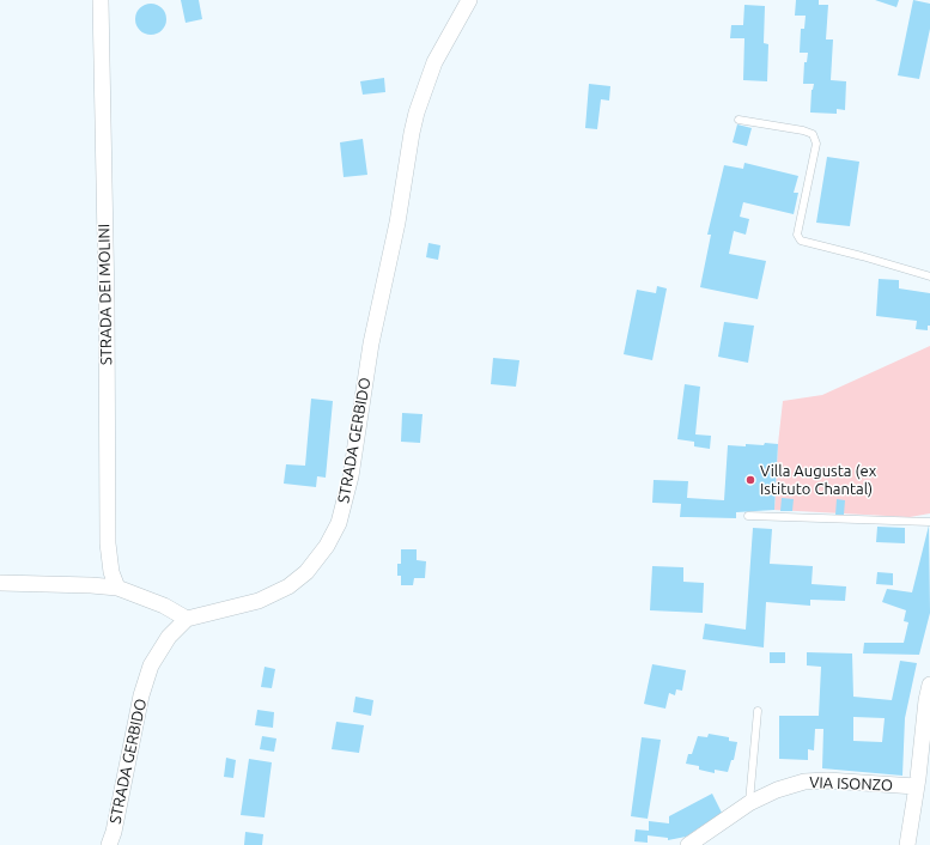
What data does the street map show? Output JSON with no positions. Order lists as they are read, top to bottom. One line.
{"streets":{"street":["STRADA DEI MOLINI","STRADA GERBIDO","VIA ISONZO"]},"places":["Villa Augusta (ex Istituto Chantal)"]}
